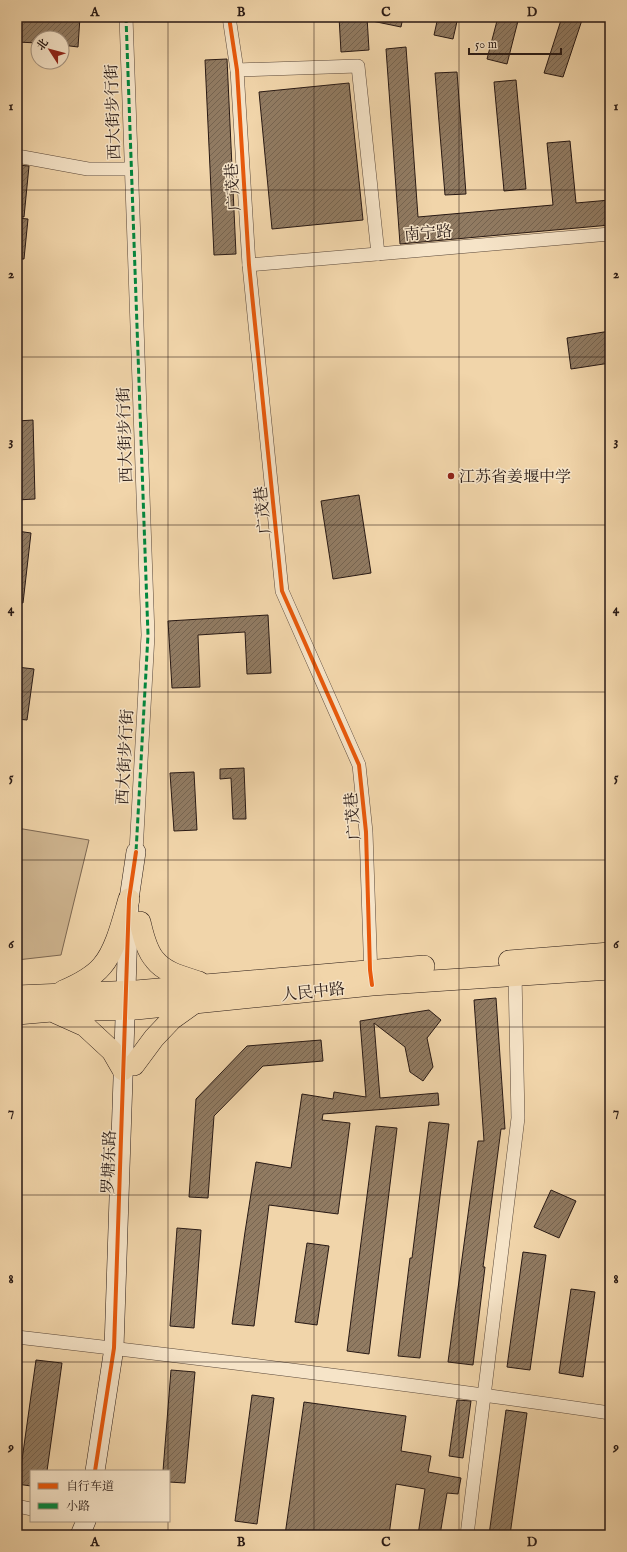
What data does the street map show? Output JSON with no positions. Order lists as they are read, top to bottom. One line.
{"streets":{"main road":["人民中路"],"street":["西大街步行街","广茂巷","南宁路","罗塘东路"]},"crossings":[["西大街步行街","罗塘东路"],["广茂巷","南宁路"],["广茂巷","人民中路"],["人民中路","罗塘东路"]],"places":["江苏省姜堰中学"],"legend":["自行车道","小路"],"scale_bar":"50 m","north":"top left","grid":{"columns":["A","B","C","D"],"rows":["1","2","3","4","5","6","7","8","9"]}}
